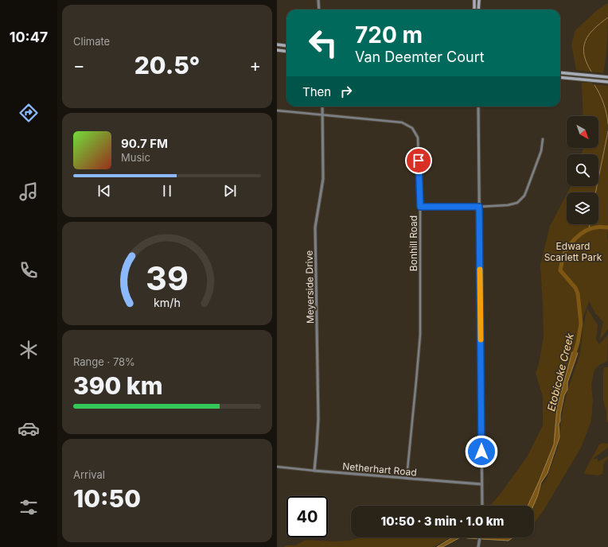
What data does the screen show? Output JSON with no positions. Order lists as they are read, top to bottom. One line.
{"streets":{"street":["Bonhill Road","Meyerside Drive","Netherhart Road"]},"crossings":[["Bonhill Road","Meyerside Drive"],["Bonhill Road","Netherhart Road"],["Meyerside Drive","Netherhart Road"]],"water":["Etobicoke Creek"],"parks":["Edward Scarlett Park"],"north":"bottom right","page":{"tabs":"10:47","tile":["Climate",["Range · 78%","390 km"],["Arrival","10:50"]],"turn":["720 m","Van Deemter Court"],"heat":["−","20.5°","+"],"then":"Then","song":["90.7 FM","Music"],"limit":"40","trip":"10:50 · 3 min · 1.0 km","gauge":["39","km/h"]}}
